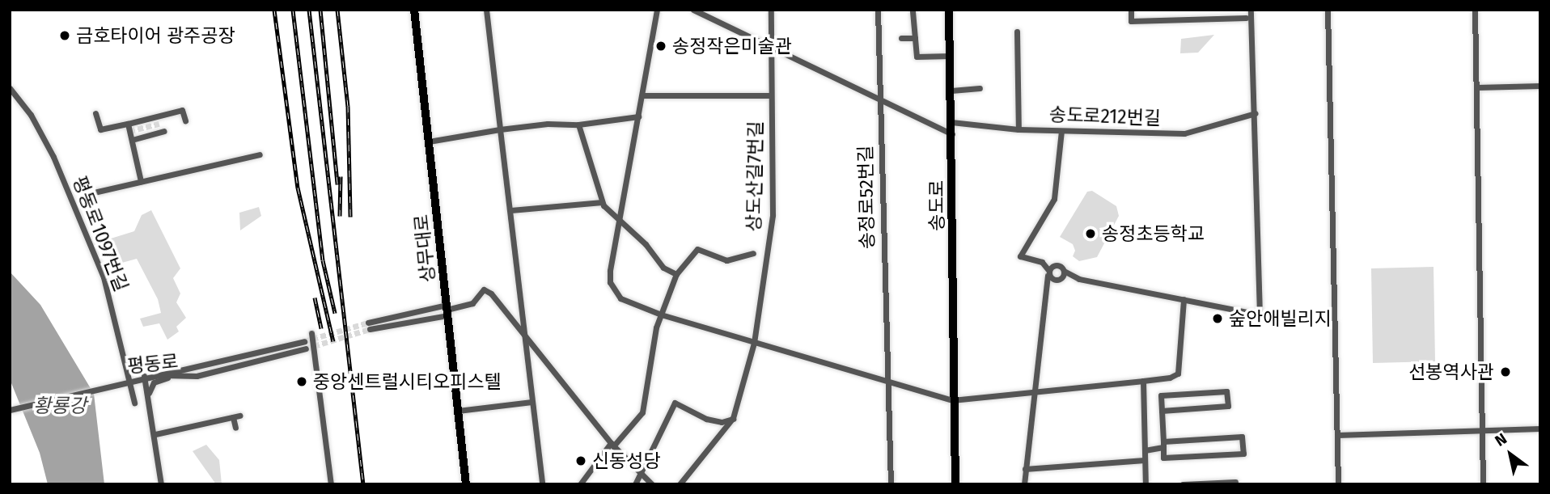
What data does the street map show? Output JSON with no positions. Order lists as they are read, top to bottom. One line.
{"streets":{"main road":["송도로","상무대로"],"street":["송도로212번길","상도산길7번길","송정로52번길","평동로1097번길","평동로"]},"crossings":[["송도로212번길","송도로"],["평동로1097번길","평동로"]],"water":["황룡강"],"places":["금호타이어 광주공장","송정작은미술관","송정초등학교","숲안애빌리지","선봉역사관","중앙센트럴시티오피스텔","신동성당"],"north":"top left"}
